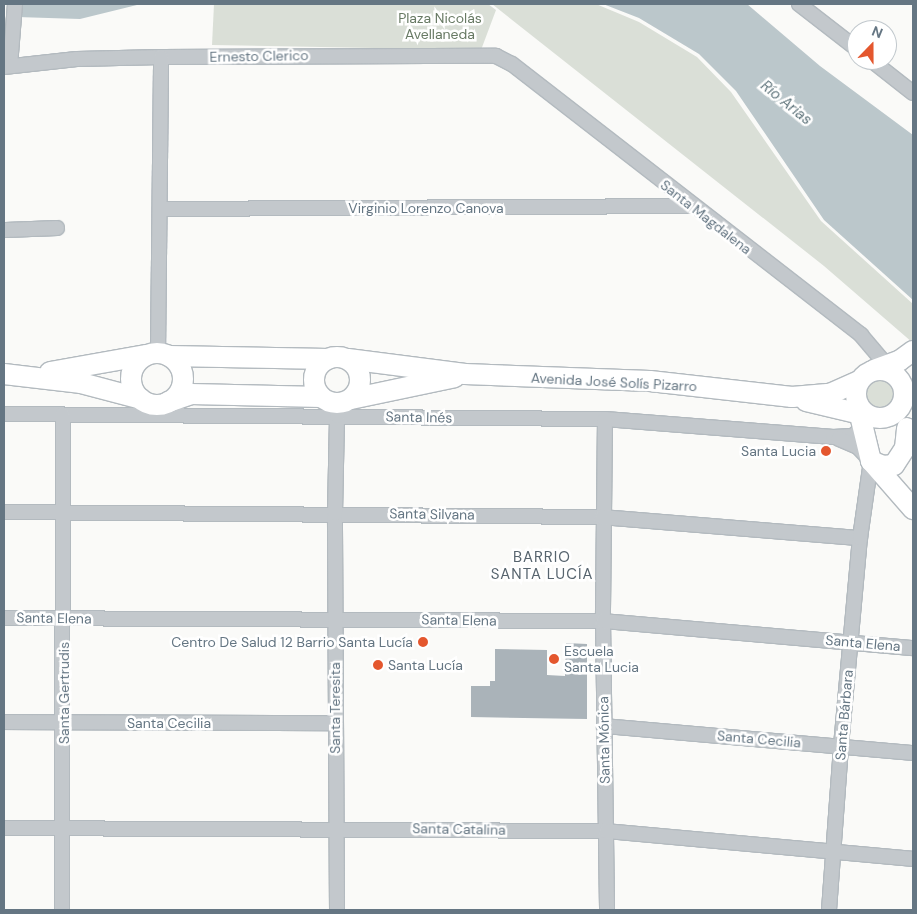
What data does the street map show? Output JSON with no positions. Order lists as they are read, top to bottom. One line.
{"streets":{"main road":["Avenida José Solís Pizarro"],"street":["Ernesto Clerico","Virginio Lorenzo Canova","Santa Magdalena","Santa Inés","Santa Silvana","Santa Elena","Santa Gertrudis","Santa Teresita","Santa Bárbara","Santa Cecilia","Santa Mónica","Santa Catalina"]},"crossings":[["Ernesto Clerico","Santa Magdalena"],["Virginio Lorenzo Canova","Santa Magdalena"],["Santa Magdalena","Avenida José Solís Pizarro"],["Avenida José Solís Pizarro","Santa Inés"],["Avenida José Solís Pizarro","Santa Teresita"],["Santa Inés","Santa Teresita"],["Santa Inés","Santa Bárbara"],["Santa Inés","Santa Mónica"],["Santa Silvana","Santa Gertrudis"],["Santa Silvana","Santa Teresita"],["Santa Silvana","Santa Bárbara"],["Santa Silvana","Santa Mónica"],["Santa Elena","Santa Gertrudis"],["Santa Elena","Santa Teresita"],["Santa Elena","Santa Bárbara"],["Santa Elena","Santa Mónica"],["Santa Gertrudis","Santa Cecilia"],["Santa Gertrudis","Santa Catalina"],["Santa Teresita","Santa Cecilia"],["Santa Teresita","Santa Catalina"],["Santa Bárbara","Santa Cecilia"],["Santa Bárbara","Santa Catalina"],["Santa Cecilia","Santa Mónica"],["Santa Mónica","Santa Catalina"]],"districts":["BARRIO SANTA LUCÍA"],"water":["Río Arias"],"parks":["Plaza Nicolás Avellaneda"],"places":["Santa Lucia","Centro De Salud 12 Barrio Santa Lucía","Escuela Santa Lucia","Santa Lucía"],"north":"top"}
